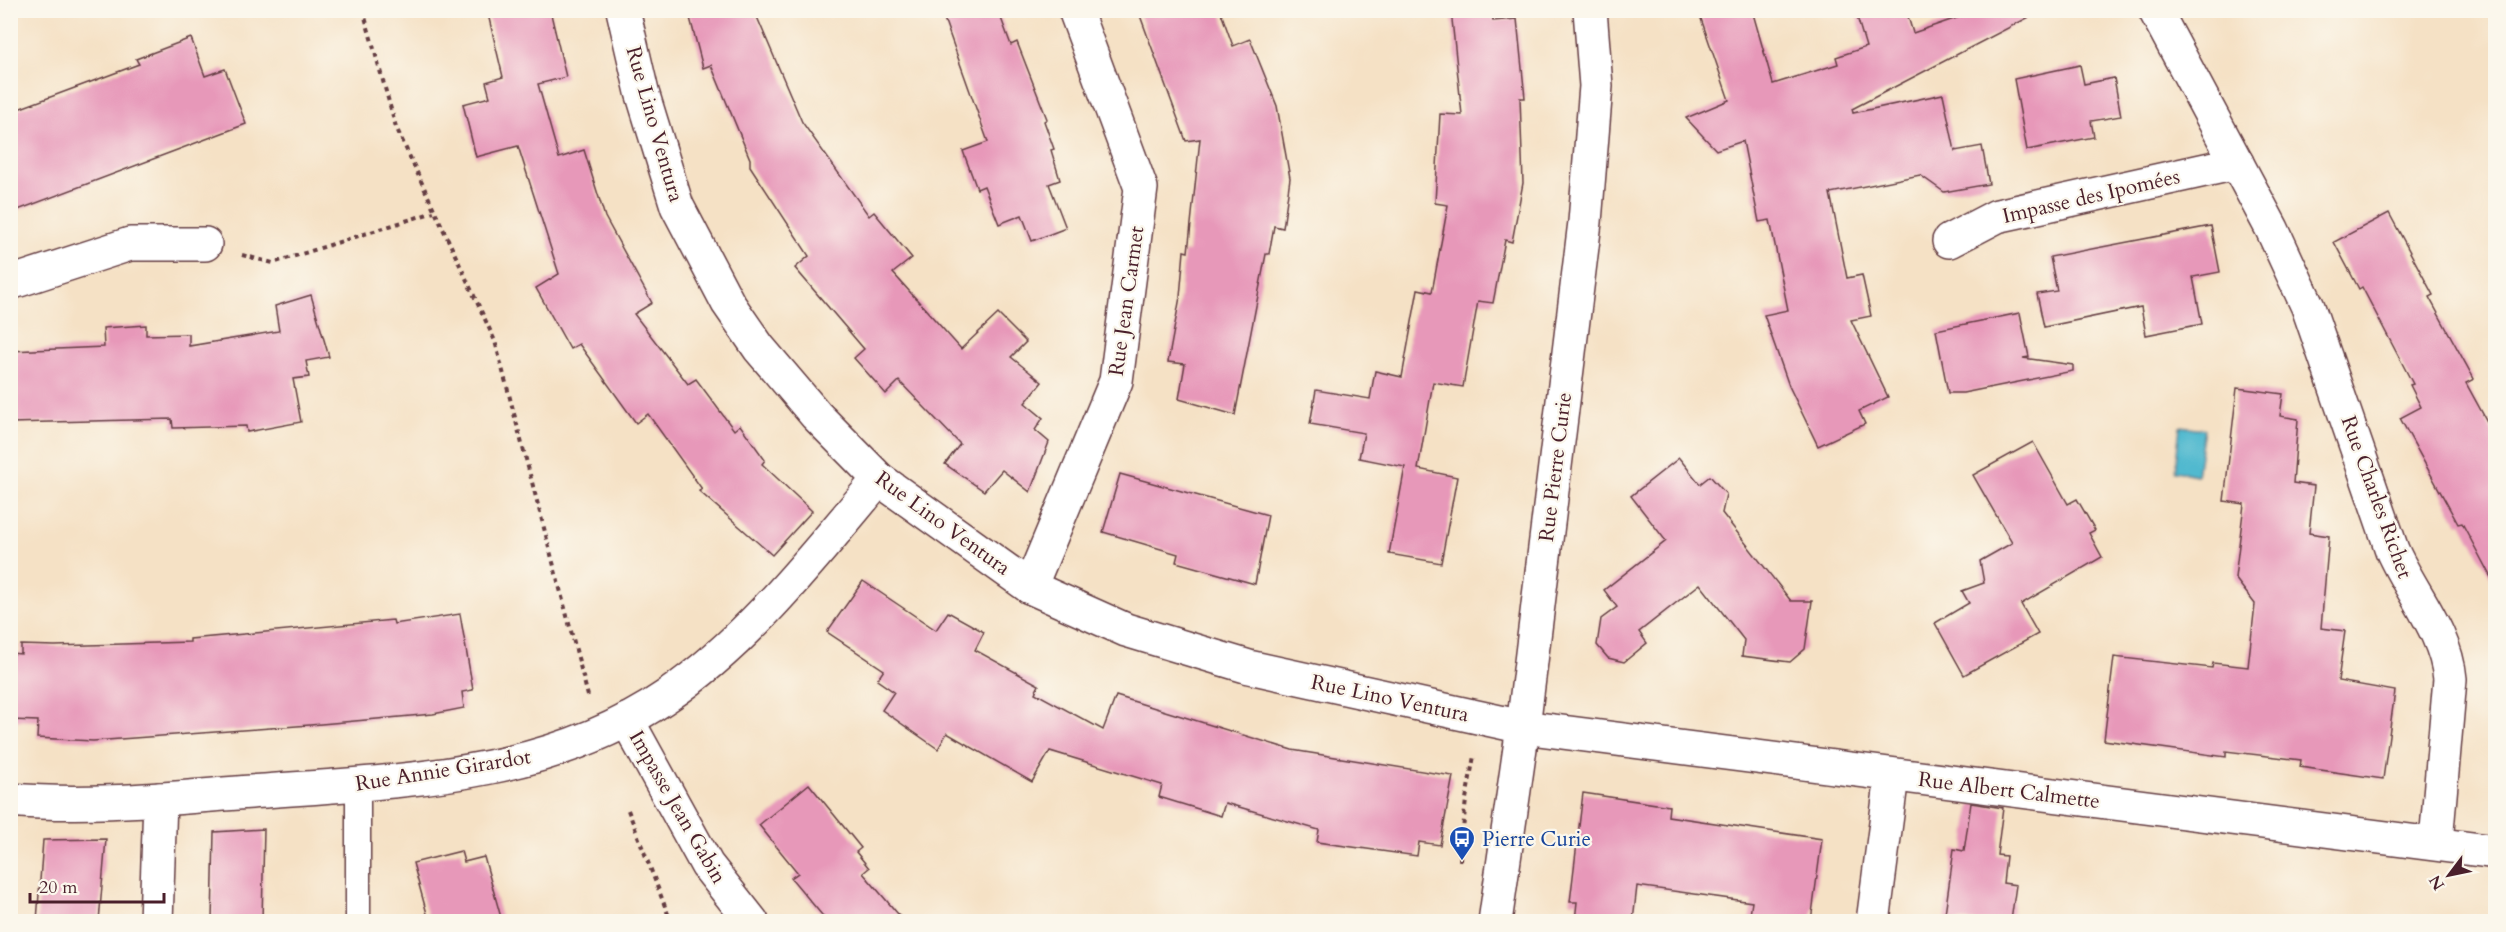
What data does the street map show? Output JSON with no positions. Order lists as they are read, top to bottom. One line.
{"streets":{"street":["Rue Lino Ventura","Impasse des Ipomées","Rue Jean Carmet","Rue Pierre Curie","Rue Charles Richet","Rue Annie Girardot","Rue Albert Calmette","Impasse Jean Gabin"]},"crossings":[["Rue Lino Ventura","Rue Jean Carmet"],["Rue Lino Ventura","Rue Pierre Curie"],["Rue Lino Ventura","Rue Annie Girardot"],["Rue Lino Ventura","Rue Albert Calmette"],["Impasse des Ipomées","Rue Charles Richet"],["Rue Pierre Curie","Rue Albert Calmette"],["Rue Charles Richet","Rue Albert Calmette"],["Rue Annie Girardot","Impasse Jean Gabin"]],"places":{"bus stop":["Pierre Curie"]},"scale_bar":"20 m","north":"bottom left"}
